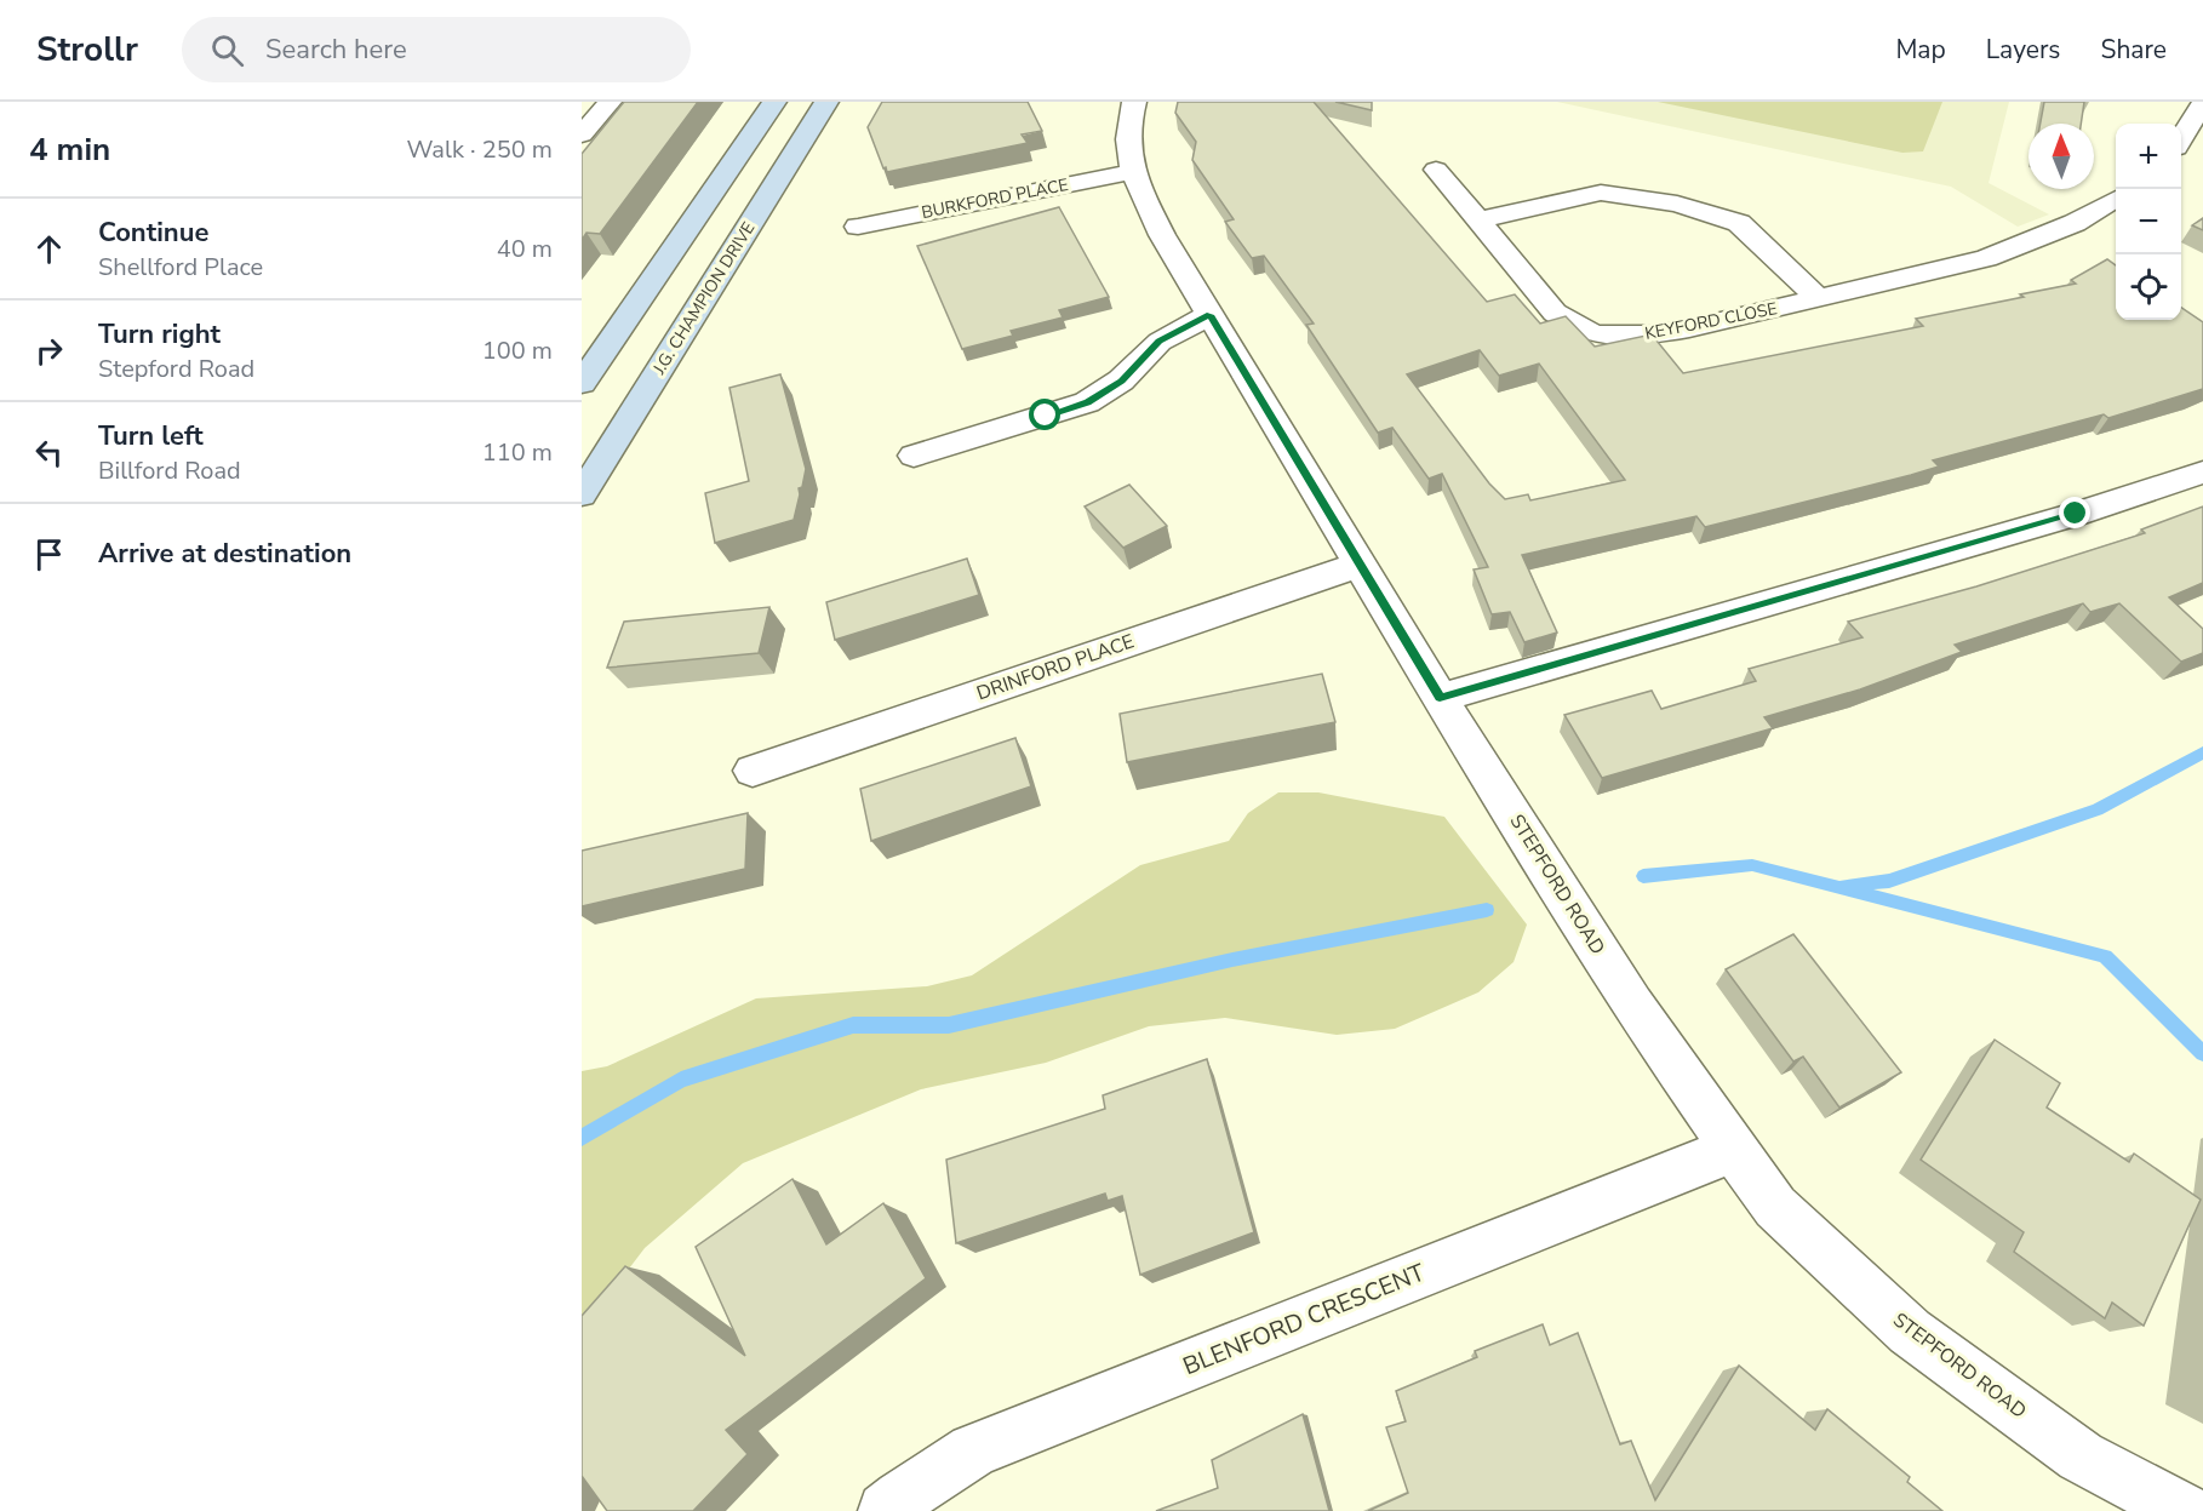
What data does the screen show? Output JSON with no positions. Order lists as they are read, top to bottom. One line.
{"streets":{"main road":["J.G. CHAMPION DRIVE"],"street":["BURKFORD PLACE","KEYFORD CLOSE","DRINFORD PLACE","STEPFORD ROAD","BLENFORD CRESCENT"]},"crossings":[["BURKFORD PLACE","STEPFORD ROAD"],["DRINFORD PLACE","STEPFORD ROAD"],["STEPFORD ROAD","BLENFORD CRESCENT"]],"north":"top","page":{"header":"Strollr","search":"Search here","nav":["Map","Layers","Share"],"heading":["4 min","Walk · 250 m"],"map_buttons":["+","−"],"list":[["Continue","Shellford Place","40 m"],["Turn right","Stepford Road","100 m"],["Turn left","Billford Road","110 m"],"Arrive at destination"]}}
